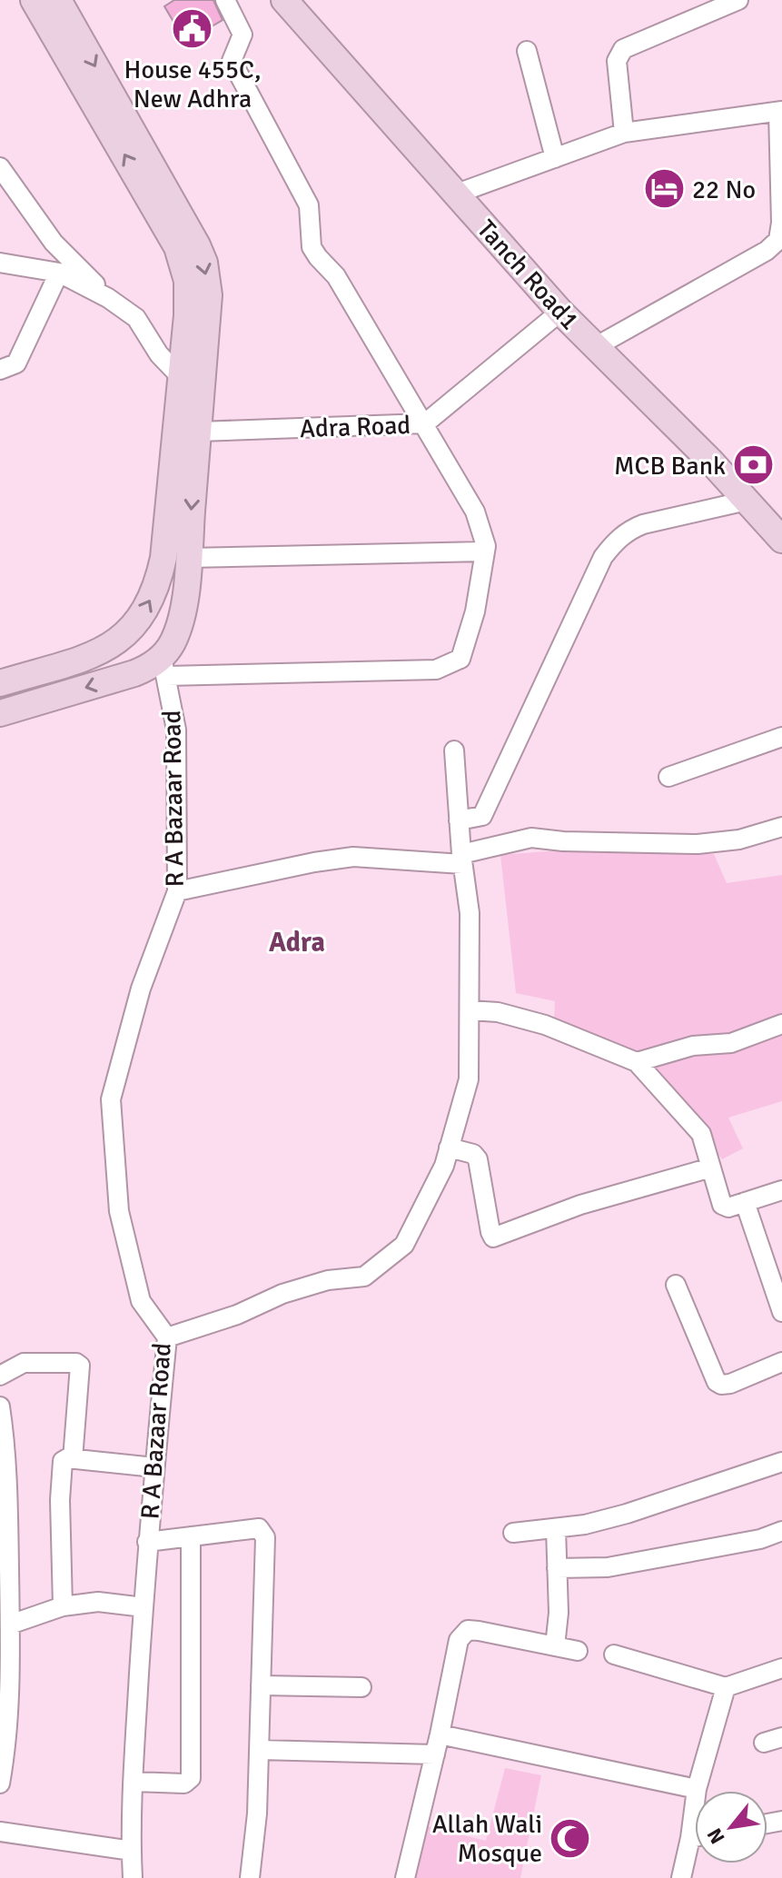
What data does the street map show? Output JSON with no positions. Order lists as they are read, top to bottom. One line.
{"streets":{"main road":["Tanch Road1"],"street":["Adra Road","R A Bazaar Road"]},"crossings":[["Tanch Road1","Adra Road"]],"districts":["Adra"],"places":{"public building":["House 455C, New Adhra"],"hotel":["22 No"],"bank":["MCB Bank"],"mosque":["Allah Wali Mosque"]},"north":"bottom left"}
